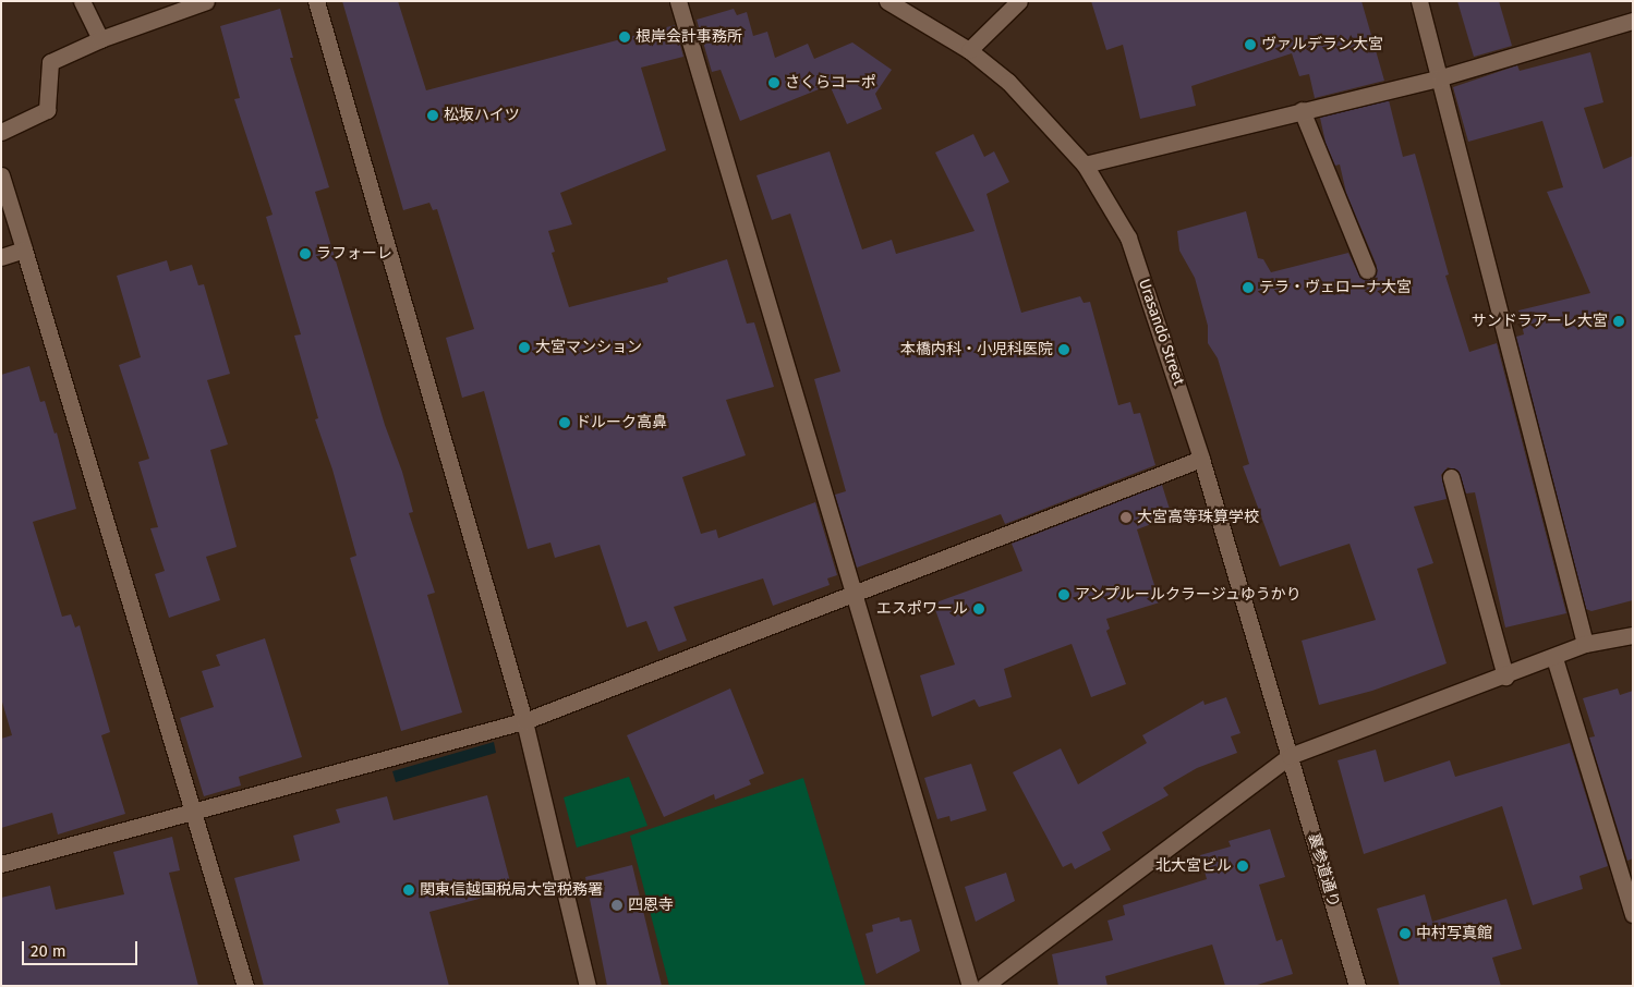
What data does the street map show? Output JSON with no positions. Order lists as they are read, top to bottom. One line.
{"streets":{"street":["Urasandō Street","裏参道通り"]},"crossings":[["Urasandō Street","裏参道通り"]],"places":["根岸会計事務所","ヴァルデラン大宮","さくらコーポ","松坂ハイツ","ラフォーレ","テラ・ヴェローナ大宮","サンドラアーレ大宮","大宮マンション","本橋内科・小児科医院","ドルーク高鼻","大宮高等珠算学校","アンプルールクラージュゆうかり","エスポワール","北大宮ビル","関東信越国税局大宮税務署","四恩寺","中村写真館"],"scale_bar":"20 m"}
